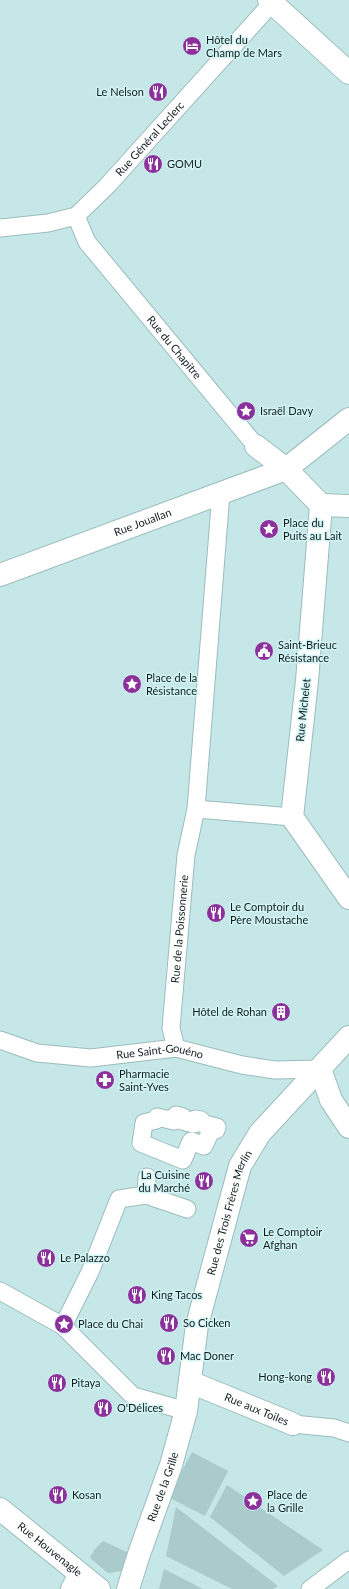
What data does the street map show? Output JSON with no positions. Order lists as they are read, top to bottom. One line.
{"streets":{"street":["Rue Général Leclerc","Rue du Chapitre","Rue Jouallan","Rue Michelet","Rue de la Poissonnerie","Rue Saint-Gouéno","Rue des Trois Frères Merlin","Rue aux Toiles","Rue de la Grille","Rue Houvenagle"]},"crossings":[["Rue Général Leclerc","Rue du Chapitre"],["Rue du Chapitre","Rue Jouallan"],["Rue de la Poissonnerie","Rue Saint-Gouéno"],["Rue Saint-Gouéno","Rue des Trois Frères Merlin"],["Rue des Trois Frères Merlin","Rue aux Toiles"],["Rue des Trois Frères Merlin","Rue de la Grille"],["Rue aux Toiles","Rue de la Grille"]],"places":{"hotel":["Hôtel du Champ de Mars"],"restaurant":["Le Nelson","GOMU","Le Comptoir du Père Moustache","La Cuisine du Marché","Le Palazzo","King Tacos","So Cicken","Mac Doner","Hong-kong","Pitaya","O'Délices","Kosan"],"place":["Israël Davy","Place du Puits au Lait","Place de la Résistance","Place du Chai","Place de la Grille"],"public building":["Saint-Brieuc Résistance"],"building":["Hôtel de Rohan"],"pharmacy":["Pharmacie Saint-Yves"],"supermarket":["Le Comptoir Afghan"]}}
